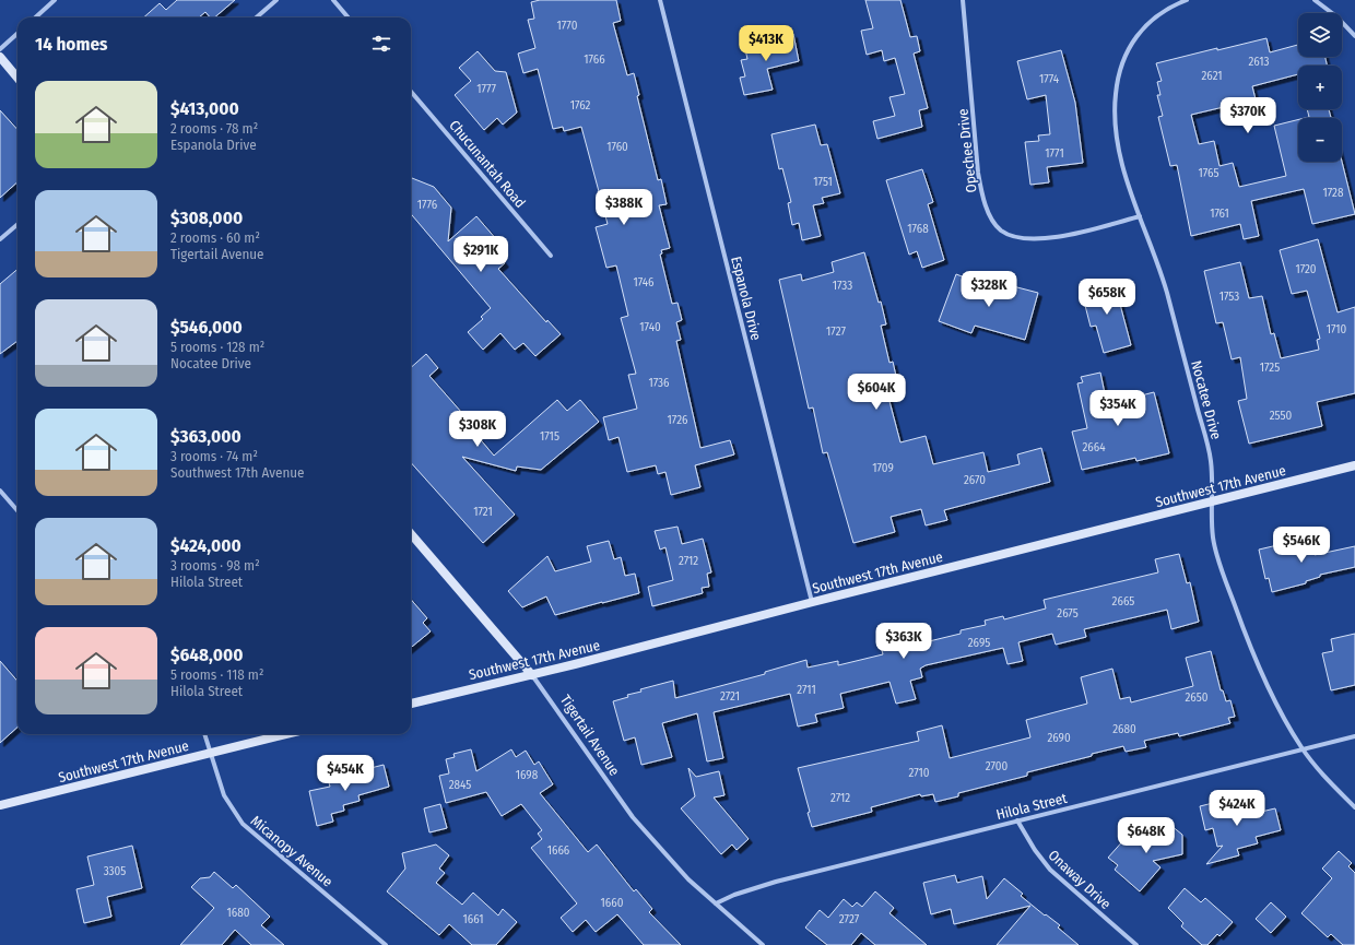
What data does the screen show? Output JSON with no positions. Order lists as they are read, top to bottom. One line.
{"streets":{"main road":["Southwest 17th Avenue","Tigertail Avenue"],"street":["Opechee Drive","Chucunantah Road","Espanola Drive","Nocatee Drive","Hilola Street","Micanopy Avenue","Onaway Drive"]},"crossings":[["Opechee Drive","Nocatee Drive"],["Espanola Drive","Southwest 17th Avenue"],["Nocatee Drive","Southwest 17th Avenue"],["Nocatee Drive","Hilola Street"],["Southwest 17th Avenue","Tigertail Avenue"],["Southwest 17th Avenue","Micanopy Avenue"],["Tigertail Avenue","Hilola Street"],["Hilola Street","Onaway Drive"]],"house_numbers":["1770","1766","2613","2621","1774","1777","1762","1760","1771","1765","1751","1728","1776","1761","1768","1720","1746","1733","1753","1740","1710","1727","1725","1736","2550","1726","1715","2664","1709","2670","1721","2712","2665","2675","2695","2711","2721","2650","2680","2690","2700","2710","1698","2845","2712","1666","3305","1660","1680","1661","2727"],"page":{"map_buttons":["+","−"],"heading":"14 homes","price":["$413K","$370K","$388K","$291K","$328K","$658K","$604K","$354K","$308K","$546K","$363K","$454K","$424K","$648K"],"list":[{"name":"$413,000","note":"2 rooms · 78 m² · Espanola Drive"},{"name":"$308,000","note":"2 rooms · 60 m² · Tigertail Avenue"},{"name":"$546,000","note":"5 rooms · 128 m² · Nocatee Drive"},{"name":"$363,000","note":"3 rooms · 74 m² · Southwest 17th Avenue"},{"name":"$424,000","note":"3 rooms · 98 m² · Hilola Street"},{"name":"$648,000","note":"5 rooms · 118 m² · Hilola Street"}]}}
